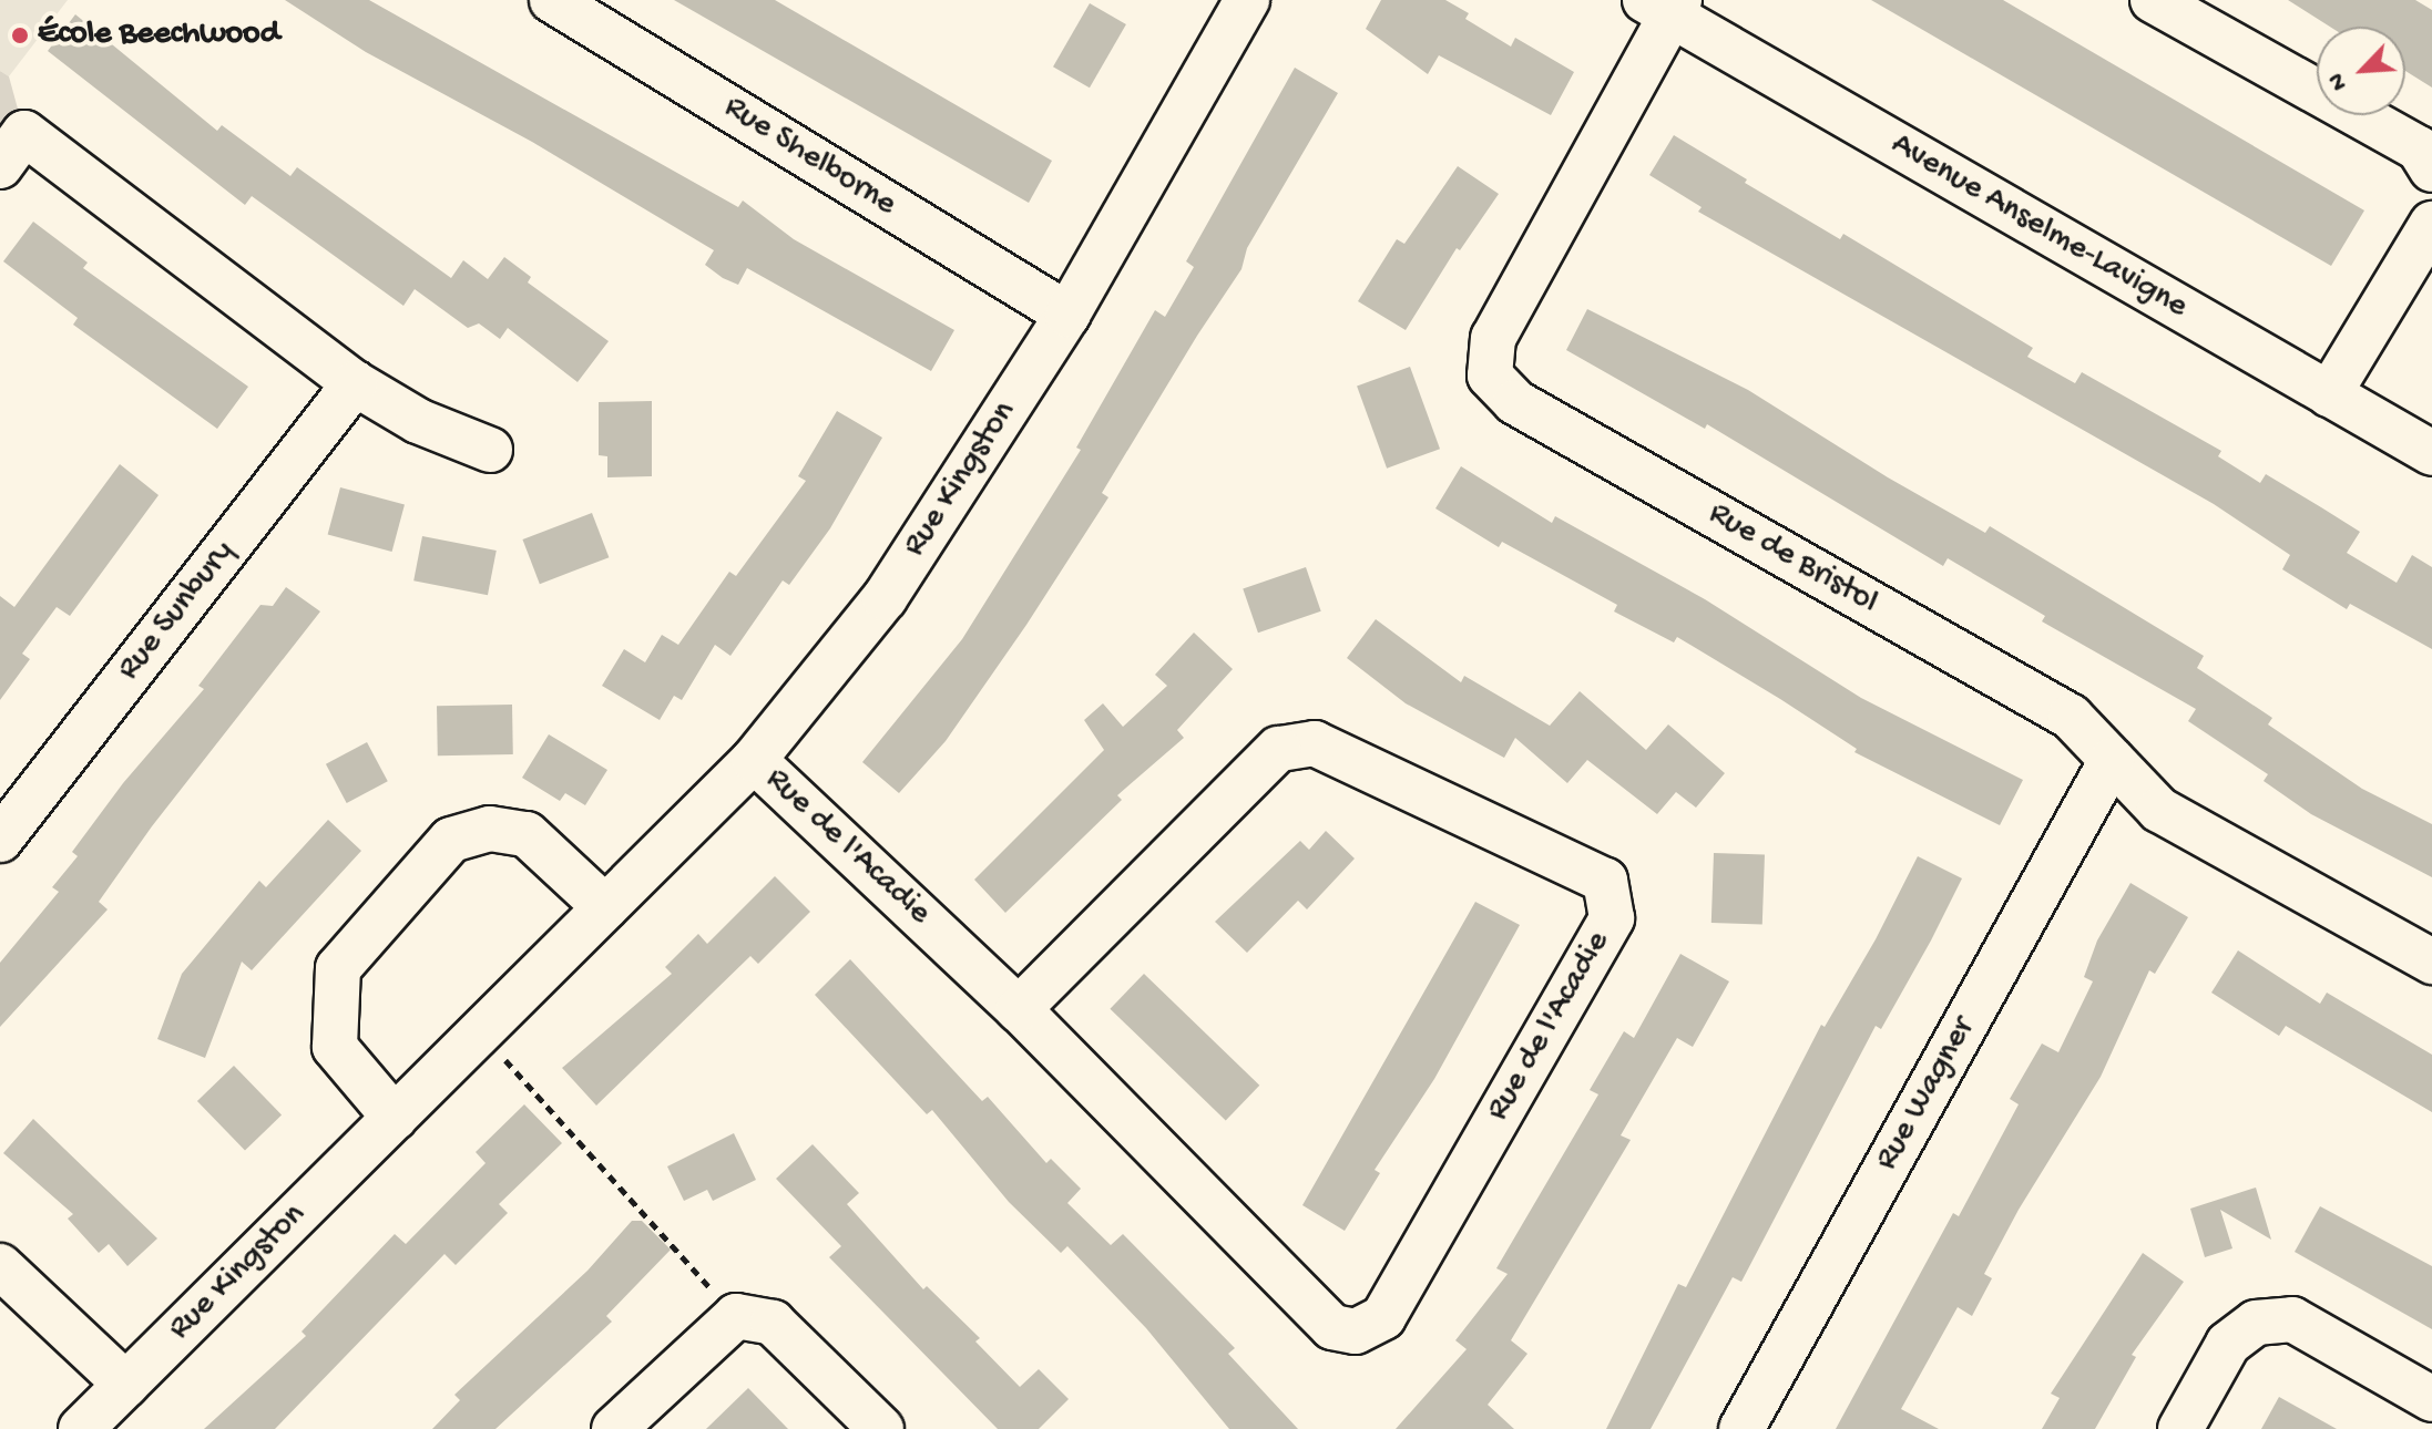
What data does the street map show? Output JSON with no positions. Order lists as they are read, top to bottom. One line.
{"streets":{"street":["Rue Shelborne","Avenue Anselme-Lavigne","Rue Kingston","Rue de Bristol","Rue Sunbury","Rue de l'Acadie","Rue Wagner"]},"crossings":[["Rue Shelborne","Rue Kingston"],["Avenue Anselme-Lavigne","Rue de Bristol"],["Rue Kingston","Rue de l'Acadie"],["Rue de Bristol","Rue Wagner"]],"places":["École Beechwood"],"north":"bottom left"}
